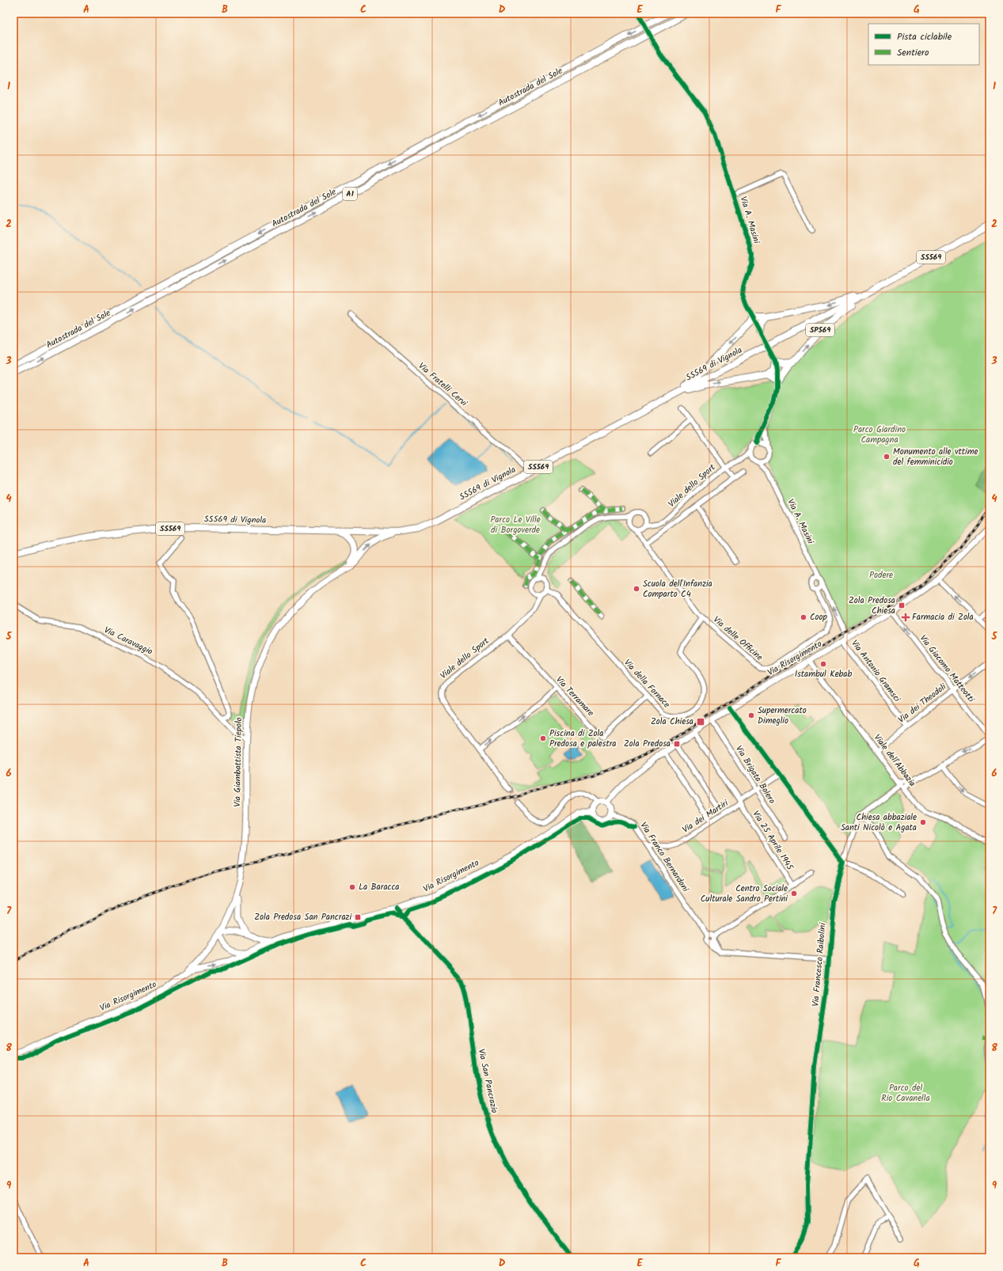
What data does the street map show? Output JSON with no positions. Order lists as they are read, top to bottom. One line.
{"streets":{"highway":["Autostrada del Sole","A1","SS569","SP569","SS569 di Vignola"],"main road":["Via Risorgimento","Via Giambattista Tiepolo"],"street":["Via A. Masini","Via Fratelli Cervi","Viale dello Sport","Via delle Officine","Via Caravaggio","Via Giacomo Matteotti","Via Antonio Gramsci","Via della Fornace","Via Terramare","Via dei Theodoli","Viale dell'Abbazia","Via Brigata Bolero","Via dei Martiri","Via 25 Aprile 1945","Via Franco Bernardoni","Via Francesco Raibolini","Via San Pancrazio"]},"crossings":[["Via A. Masini","SP569"],["Via A. Masini","Viale dello Sport"],["Via A. Masini","Via delle Officine"],["Via A. Masini","Via Risorgimento"],["Via A. Masini","Via Antonio Gramsci"],["SS569","SS569 di Vignola"],["SS569","Via Giambattista Tiepolo"],["SP569","SS569 di Vignola"],["Viale dello Sport","Via delle Officine"],["Viale dello Sport","Via della Fornace"],["Viale dello Sport","Via Terramare"],["Via delle Officine","Via della Fornace"],["Via Caravaggio","Via Giambattista Tiepolo"],["Via Risorgimento","Via Giacomo Matteotti"],["Via Risorgimento","Via Antonio Gramsci"],["Via Risorgimento","Viale dell'Abbazia"],["Via Risorgimento","Via Giambattista Tiepolo"],["Via Risorgimento","Via Brigata Bolero"],["Via Risorgimento","Via 25 Aprile 1945"],["Via Risorgimento","Via Franco Bernardoni"],["Via Risorgimento","Via San Pancrazio"],["Via Giacomo Matteotti","Via dei Theodoli"],["Via Antonio Gramsci","Via dei Theodoli"],["Via della Fornace","Via Terramare"],["Via Brigata Bolero","Via dei Martiri"],["Via dei Martiri","Via 25 Aprile 1945"],["Via dei Martiri","Via Franco Bernardoni"],["Via Franco Bernardoni","Via Francesco Raibolini"]],"one_way":["Via Giacomo Matteotti"],"parks":["Parco Giardino Campagna","Parco Le Ville di Borgoverde","Podere","Parco del Rio Cavanella"],"places":{"other":["Monumento alle vttime del femminicidio","Scuola dell'Infanzia Comparto C4","Coop","Istambul Kebab","Supermercato Dimeglio","Piscina di Zola Predosa e palestra","Chiesa abbaziale Santi Nicolò e Agata","La Baracca","Centro Sociale Culturale Sandro Pertini"],"transit":["Zola Predosa Chiesa","Zola Chiesa","Zola Predosa","Zola Predosa San Pancrazi"],"health":["Farmacia di Zola"]},"legend":["Pista ciclabile","Sentiero"],"grid":{"columns":["A","B","C","D","E","F","G"],"rows":["1","2","3","4","5","6","7","8","9"]}}
